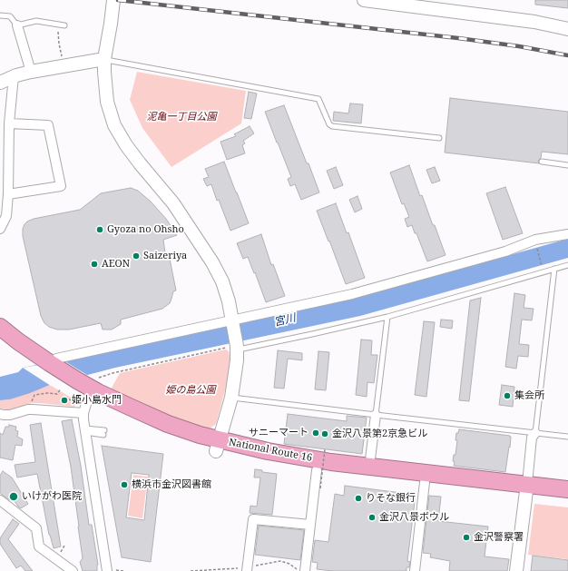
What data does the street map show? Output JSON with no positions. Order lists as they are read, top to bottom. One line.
{"streets":{"highway":["National Route 16"]},"water":["宮川"],"parks":["泥亀一丁目公園","姫の島公園"],"places":["Gyoza no Ohsho","Saizeriya","AEON","集会所","姫小島水門","サニーマート","金沢八景第2京急ビル","横浜市金沢図書館","いけがわ医院","りそな銀行","金沢八景ボウル","金沢警察署"]}
